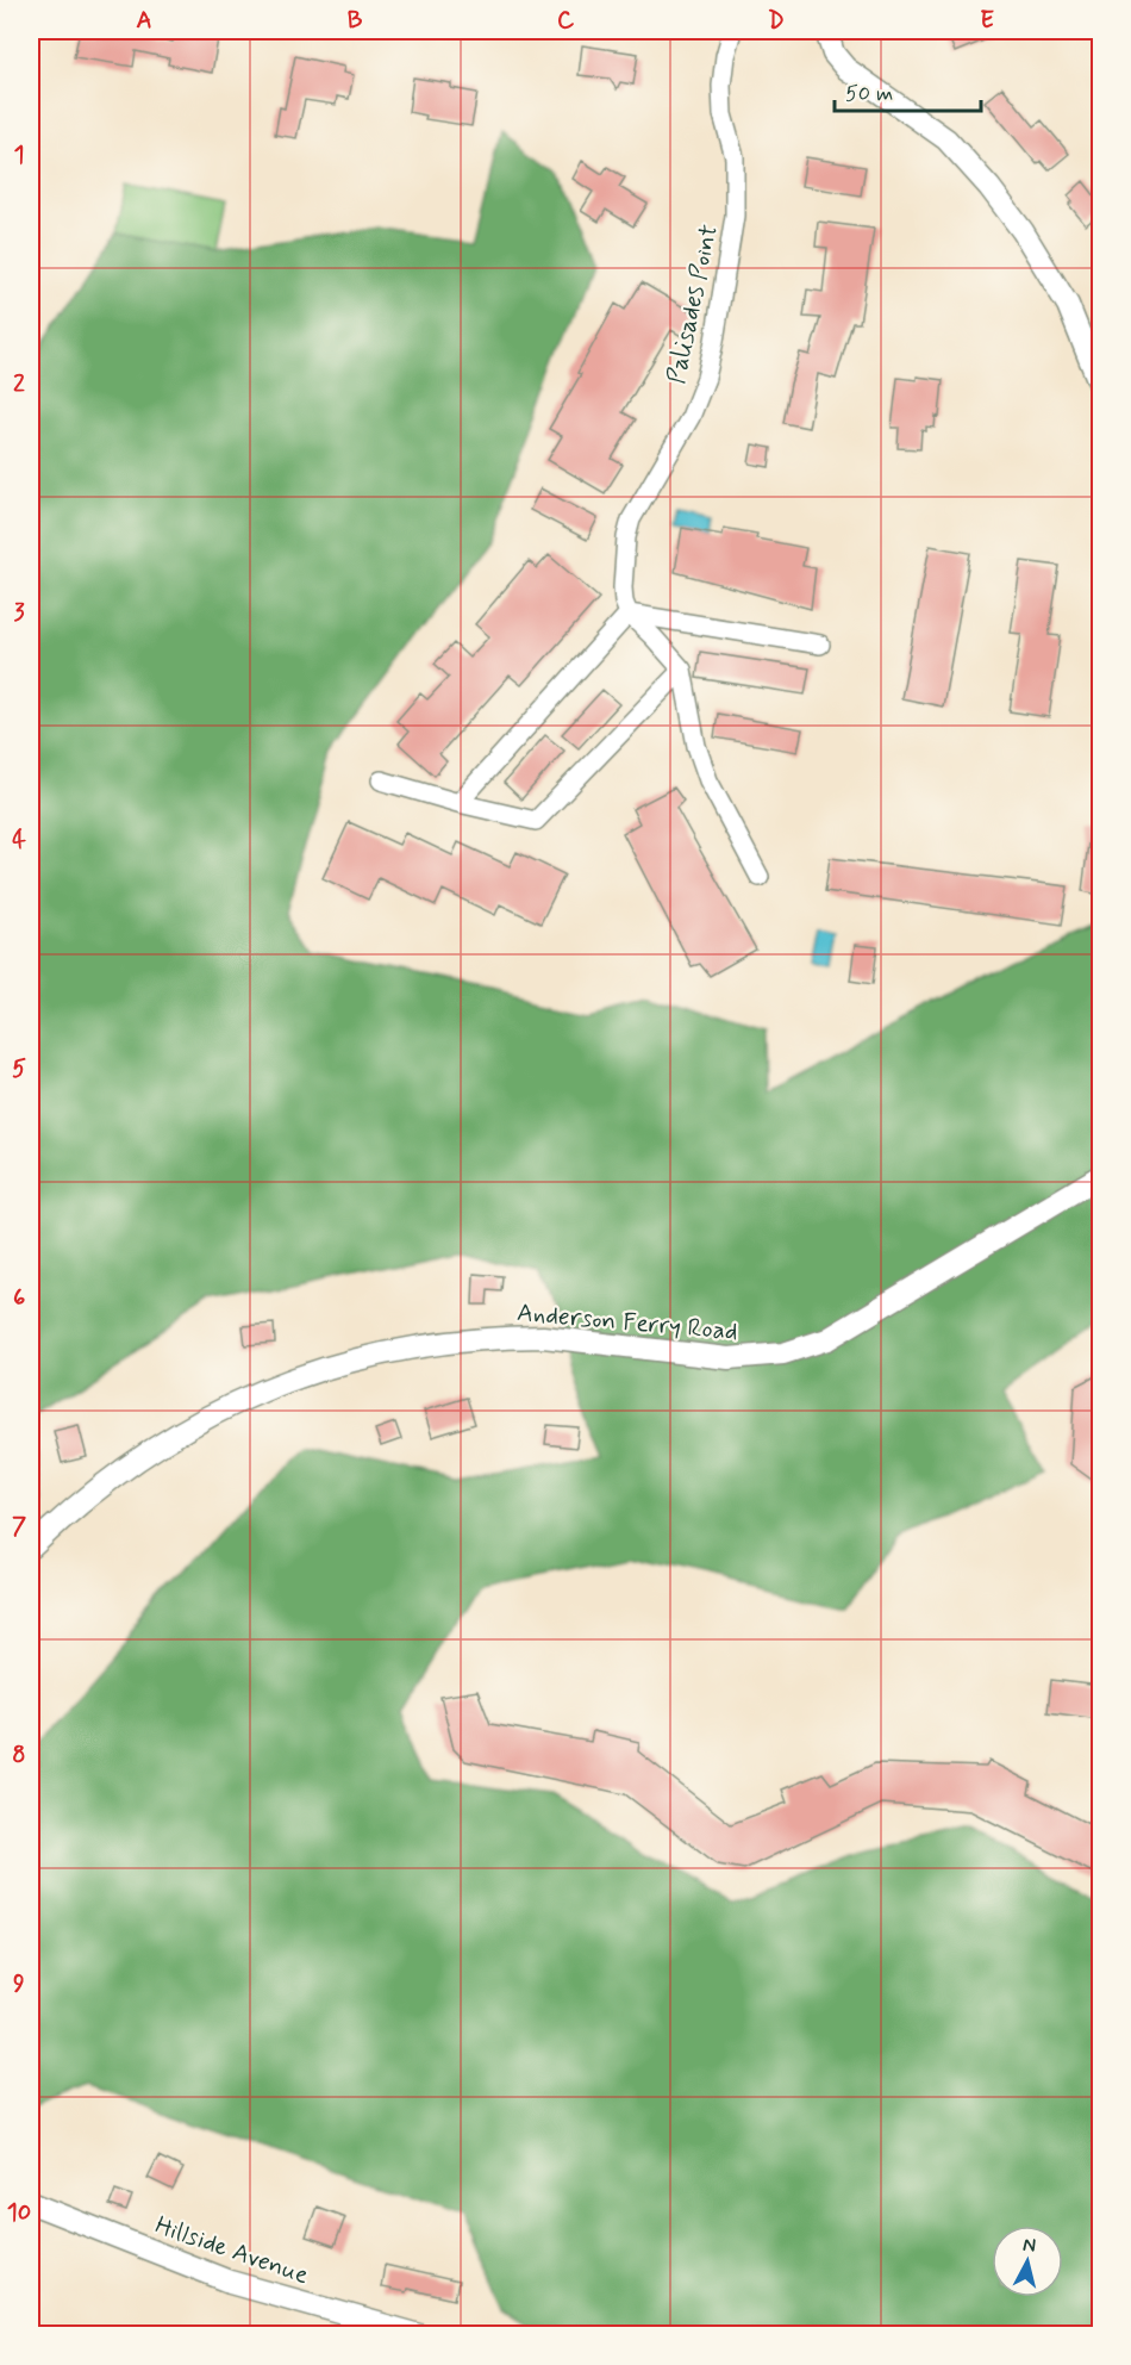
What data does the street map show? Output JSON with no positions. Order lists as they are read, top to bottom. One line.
{"streets":{"street":["Palisades Point","Anderson Ferry Road","Hillside Avenue"]},"scale_bar":"50 m","north":"top","grid":{"columns":["A","B","C","D","E"],"rows":["1","2","3","4","5","6","7","8","9","10"]}}
